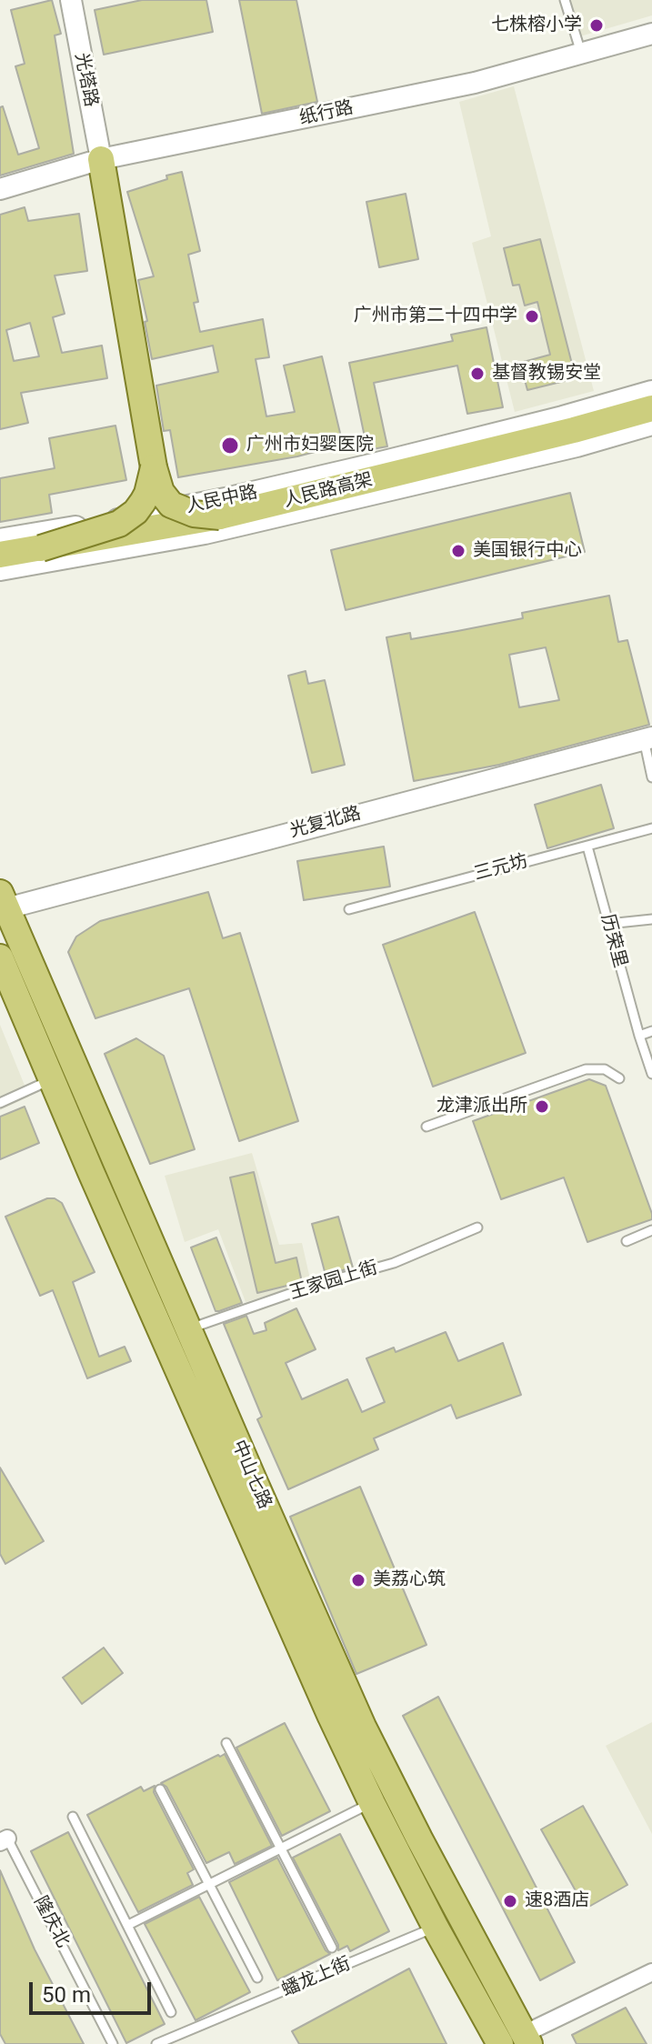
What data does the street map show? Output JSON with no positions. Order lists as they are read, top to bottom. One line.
{"streets":{"main road":["人民路高架","人民中路","中山七路"],"street":["光塔路","纸行路","光复北路"],"lane":["三元坊","历荣里","王家园上街","隆庆北","蟠龙上街"]},"crossings":[["光塔路","纸行路"],["光复北路","中山七路"],["三元坊","历荣里"],["王家园上街","中山七路"],["中山七路","蟠龙上街"]],"places":["七株榕小学","广州市第二十四中学","基督教锡安堂","广州市妇婴医院","美国银行中心","龙津派出所","美荔心筑","速8酒店"],"scale_bar":"50 m"}
